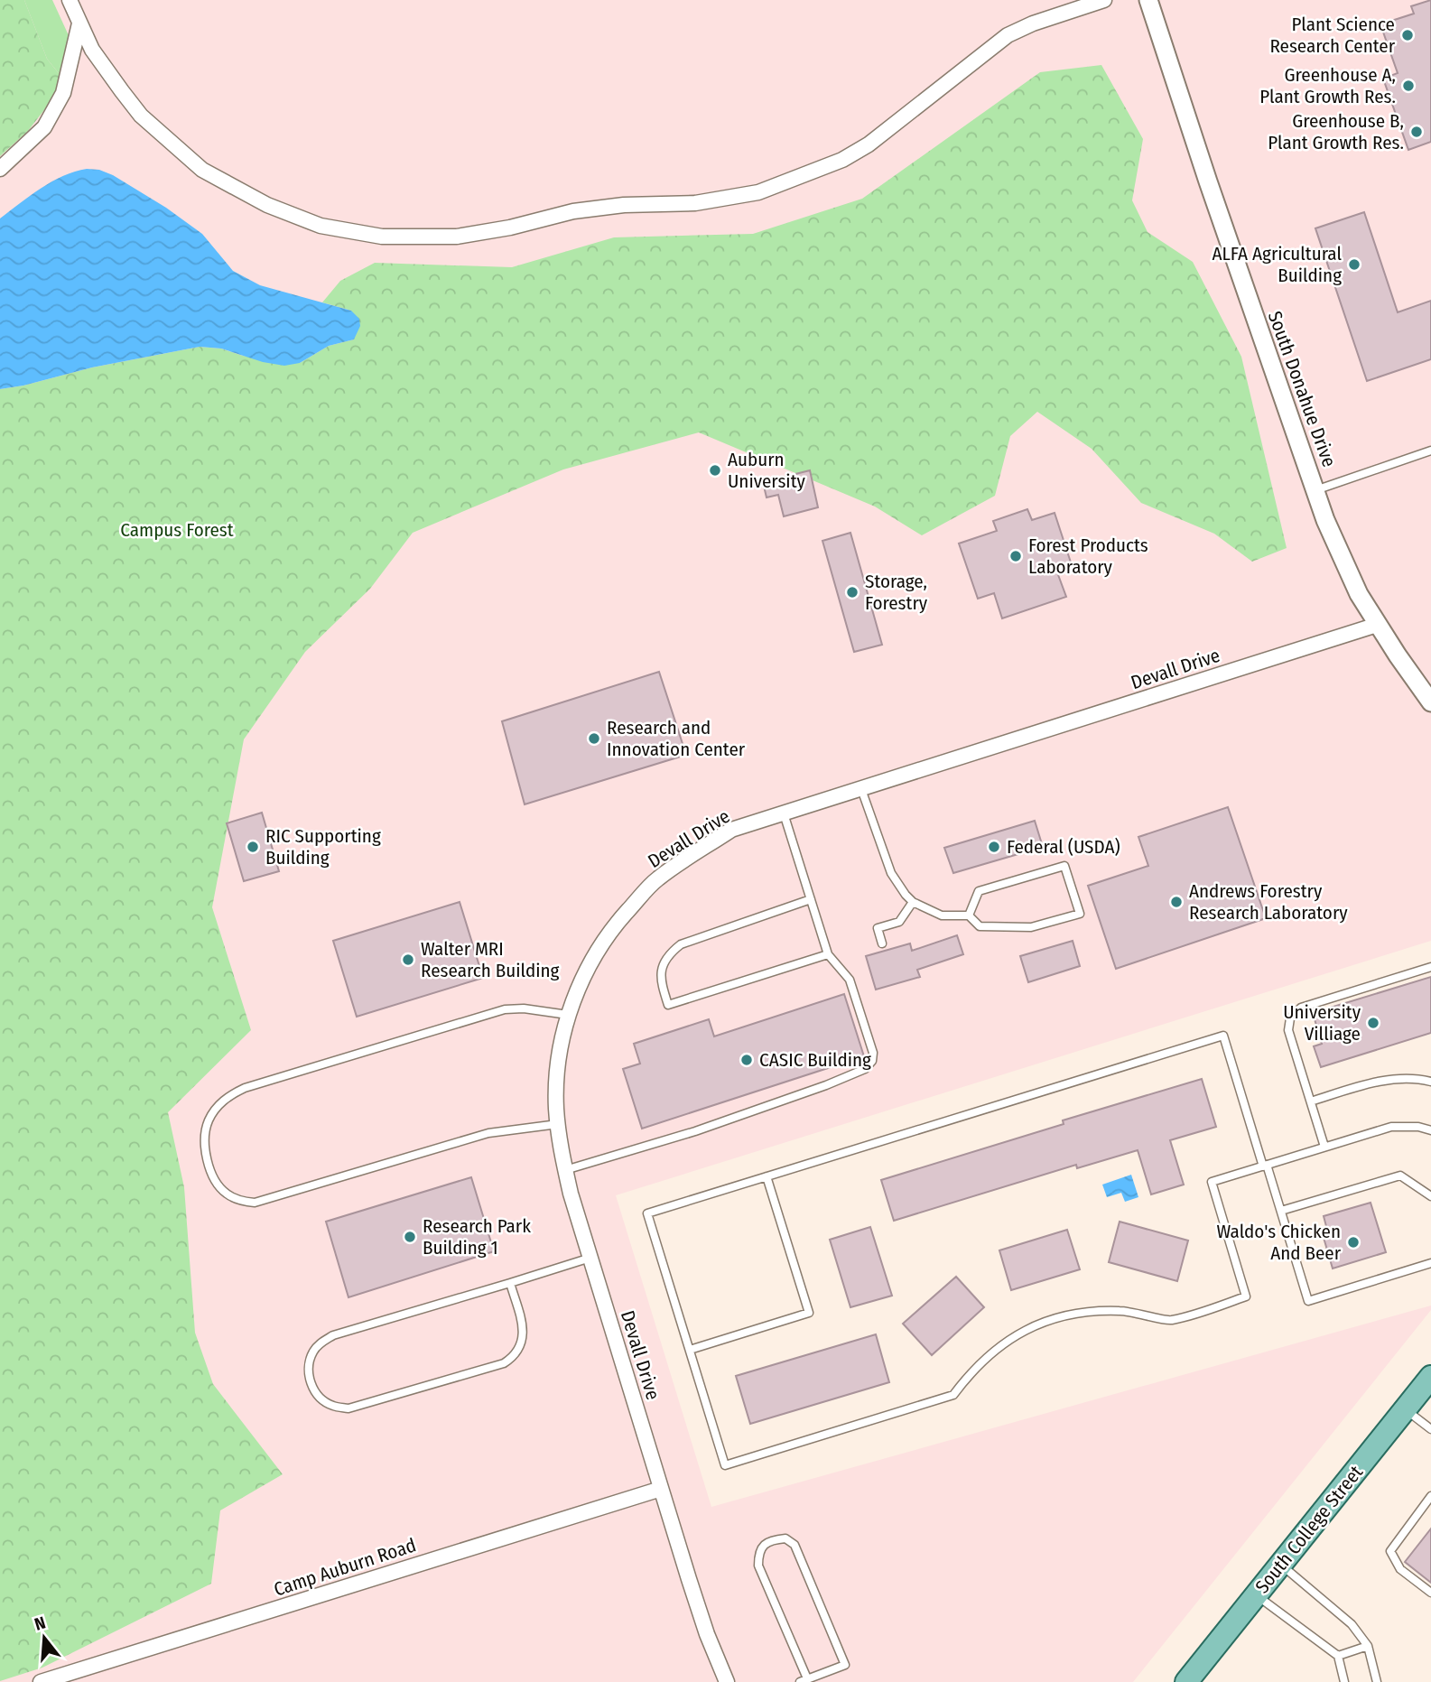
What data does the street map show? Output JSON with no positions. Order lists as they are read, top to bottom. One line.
{"streets":{"main road":["South College Street"],"street":["South Donahue Drive","Devall Drive","Camp Auburn Road"]},"crossings":[["South Donahue Drive","Devall Drive"],["Devall Drive","Camp Auburn Road"]],"parks":["Campus Forest"],"places":["Plant Science Research Center","Greenhouse A, Plant Growth Res.","Greenhouse B, Plant Growth Res.","ALFA Agricultural Building","Auburn University","Forest Products Laboratory","Storage, Forestry","Research and Innovation Center","RIC Supporting Building","Federal (USDA)","Andrews Forestry Research Laboratory","Walter MRI Research Building","University Villiage","CASIC Building","Research Park Building 1","Waldo's Chicken And Beer"],"north":"top"}
